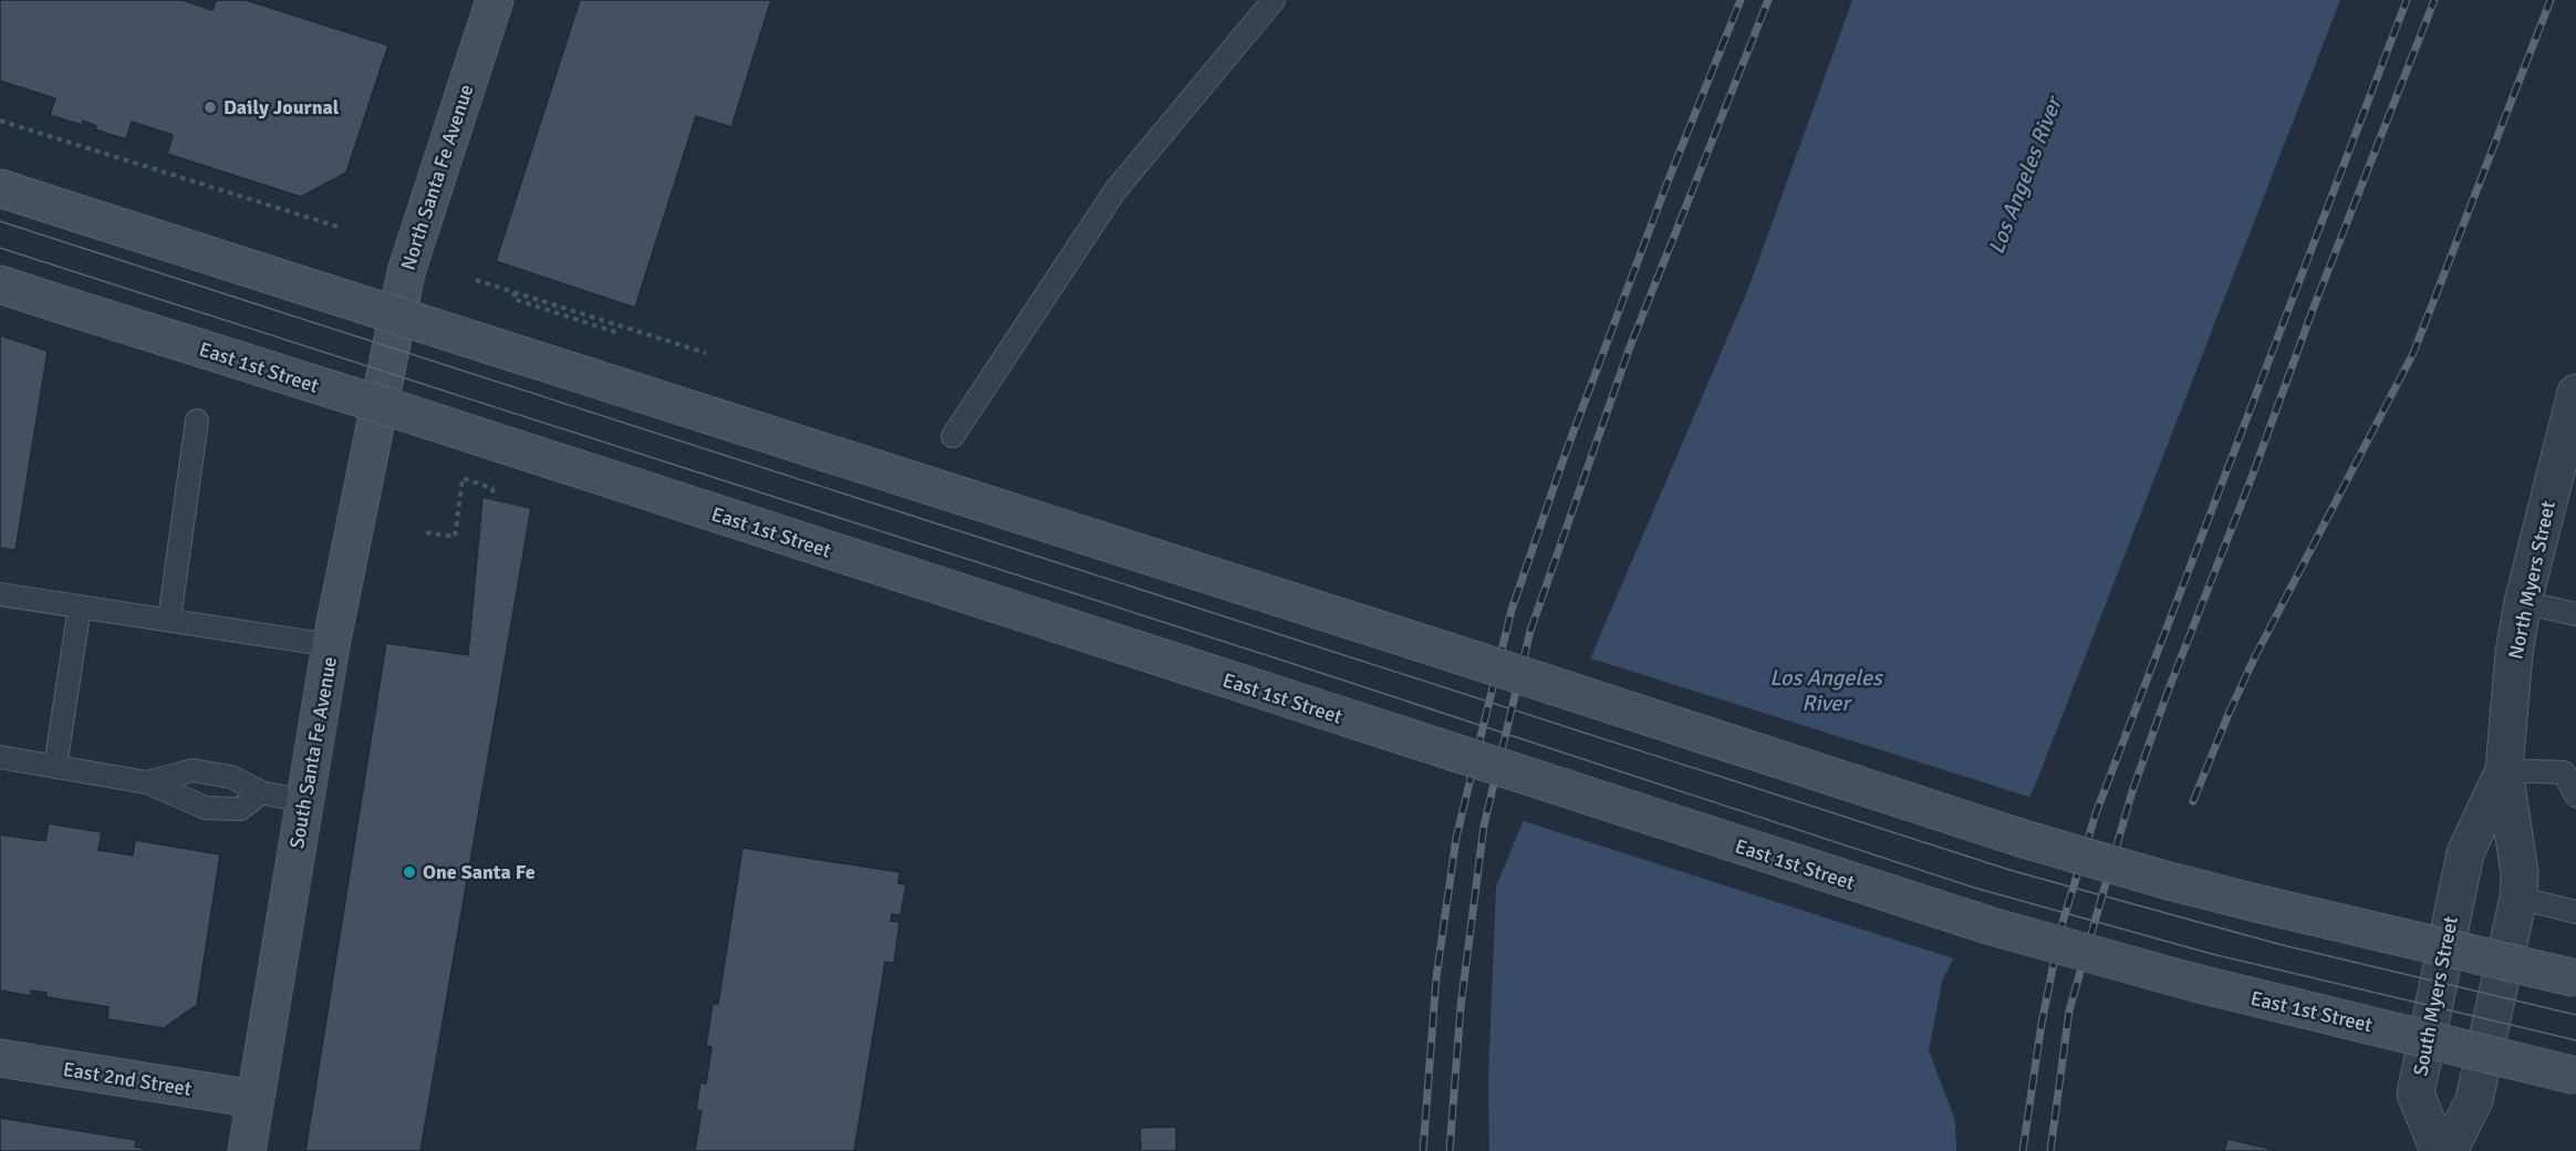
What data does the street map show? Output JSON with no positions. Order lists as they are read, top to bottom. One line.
{"streets":{"main road":["North Santa Fe Avenue","East 1st Street","South Santa Fe Avenue","East 2nd Street"],"street":["North Myers Street","South Myers Street"]},"crossings":[["North Santa Fe Avenue","South Santa Fe Avenue"],["North Myers Street","South Myers Street"],["South Santa Fe Avenue","East 2nd Street"]],"water":["Los Angeles River"],"places":["Daily Journal","One Santa Fe"]}
